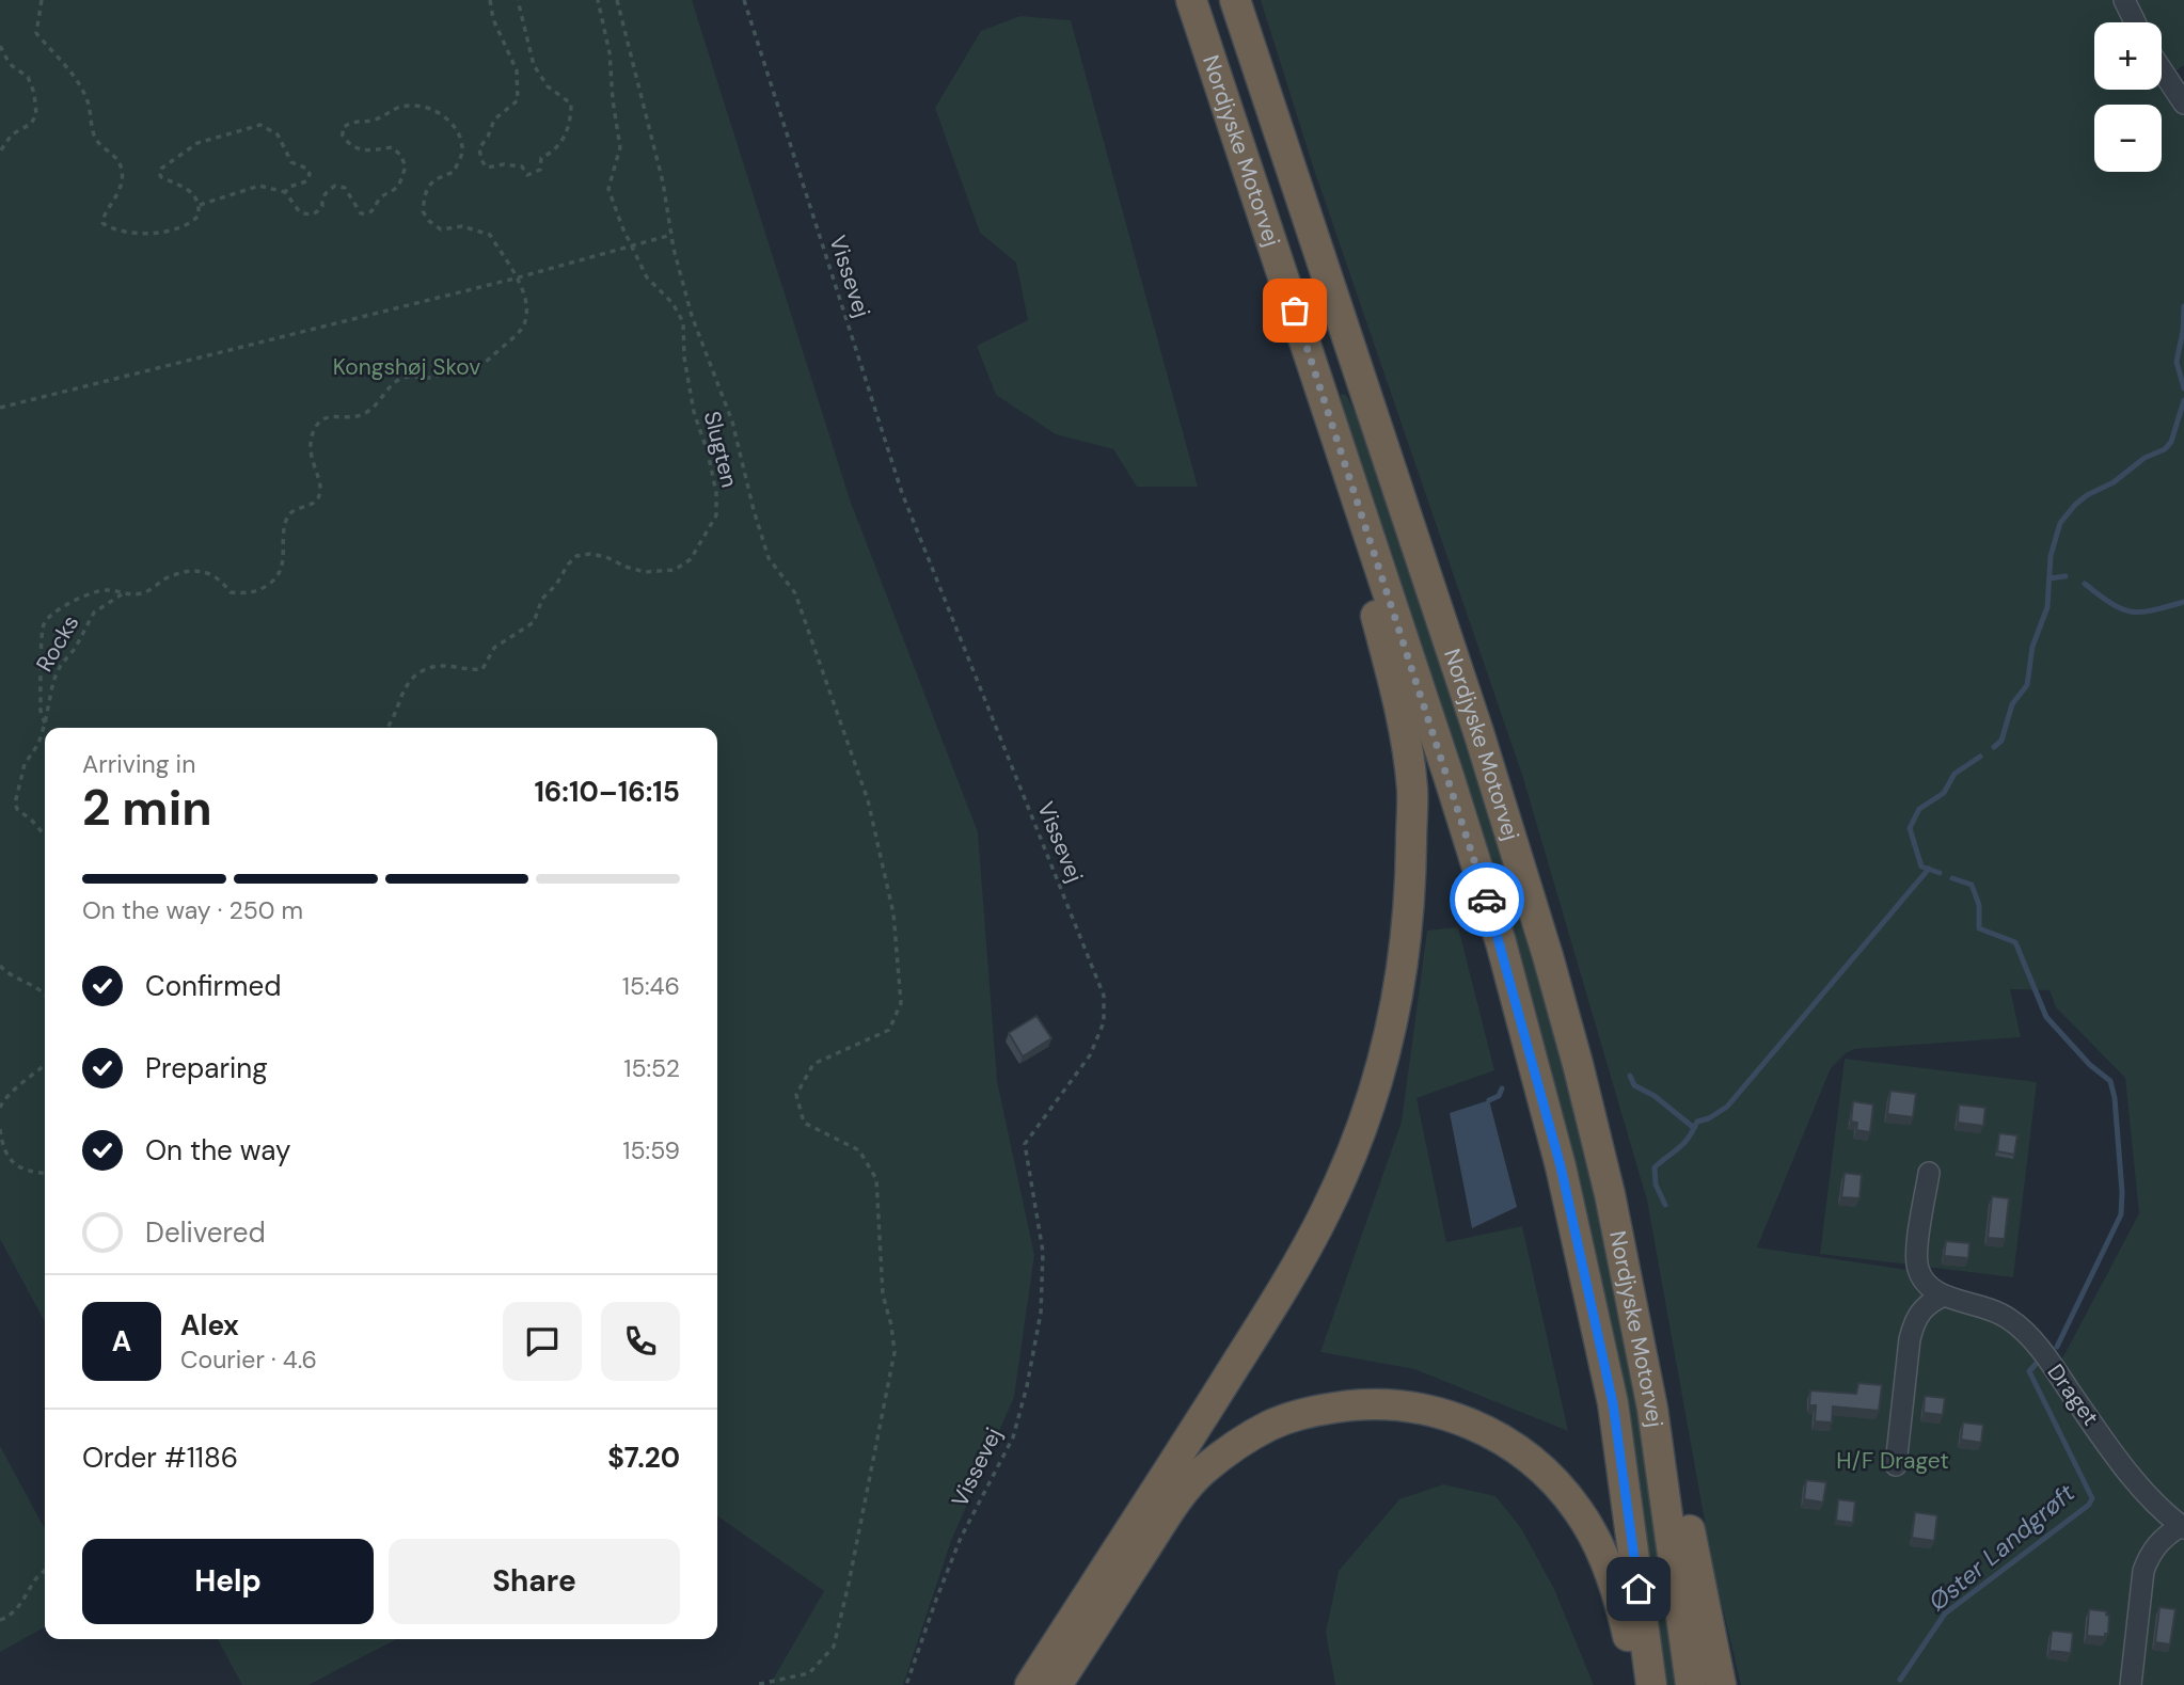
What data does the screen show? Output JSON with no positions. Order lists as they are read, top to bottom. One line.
{"streets":{"highway":["Nordjyske Motorvej"],"street":["Draget"],"path":["Vissevej","Slugten","Rocks"]},"water":["Øster Landgrøft"],"parks":["Kongshøj Skov","H/F Draget"],"page":{"map_buttons":["+","−"],"heading":["2 min","Arriving in","16:10–16:15"],"panel":["Alex","Courier · 4.6","Order #1186","$7.20"],"bar":"On the way · 250 m","list":[["Confirmed","15:46"],["Preparing","15:52"],["On the way","15:59"],"Delivered"],"round":"A","buttons":["Help","Share"]}}
